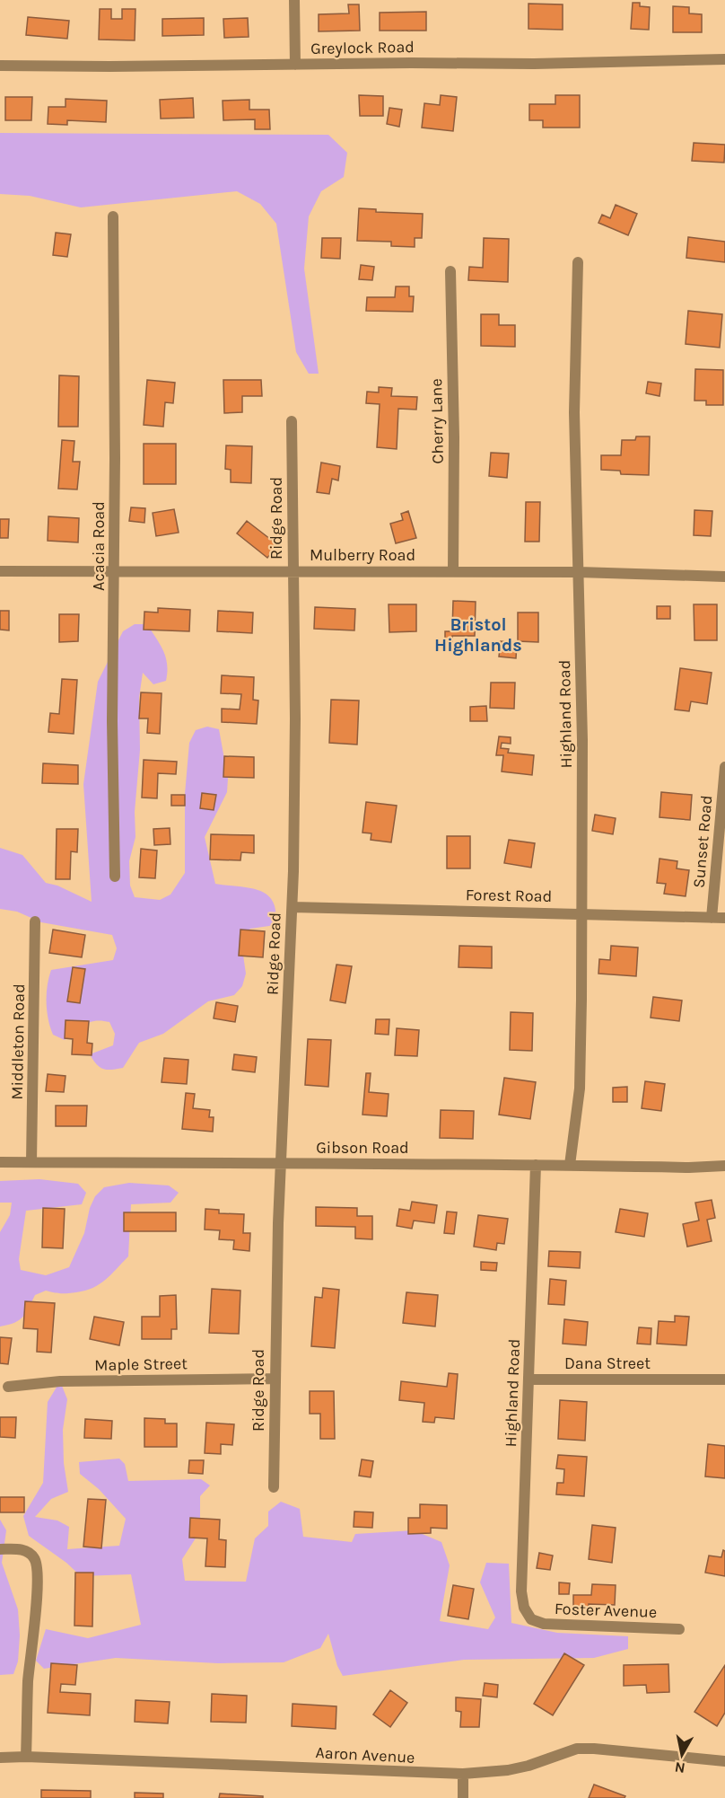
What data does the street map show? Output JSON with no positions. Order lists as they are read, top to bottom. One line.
{"streets":{"street":["Greylock Road","Cherry Lane","Ridge Road","Acacia Road","Mulberry Road","Highland Road","Sunset Road","Forest Road","Middleton Road","Gibson Road","Dana Street","Maple Street","Foster Avenue","Aaron Avenue"]},"crossings":[["Cherry Lane","Mulberry Road"],["Ridge Road","Mulberry Road"],["Ridge Road","Forest Road"],["Ridge Road","Gibson Road"],["Ridge Road","Maple Street"],["Acacia Road","Mulberry Road"],["Mulberry Road","Highland Road"],["Highland Road","Forest Road"],["Highland Road","Gibson Road"],["Highland Road","Dana Street"],["Highland Road","Foster Avenue"],["Sunset Road","Forest Road"],["Middleton Road","Gibson Road"]],"districts":["Bristol Highlands"],"north":"bottom"}
